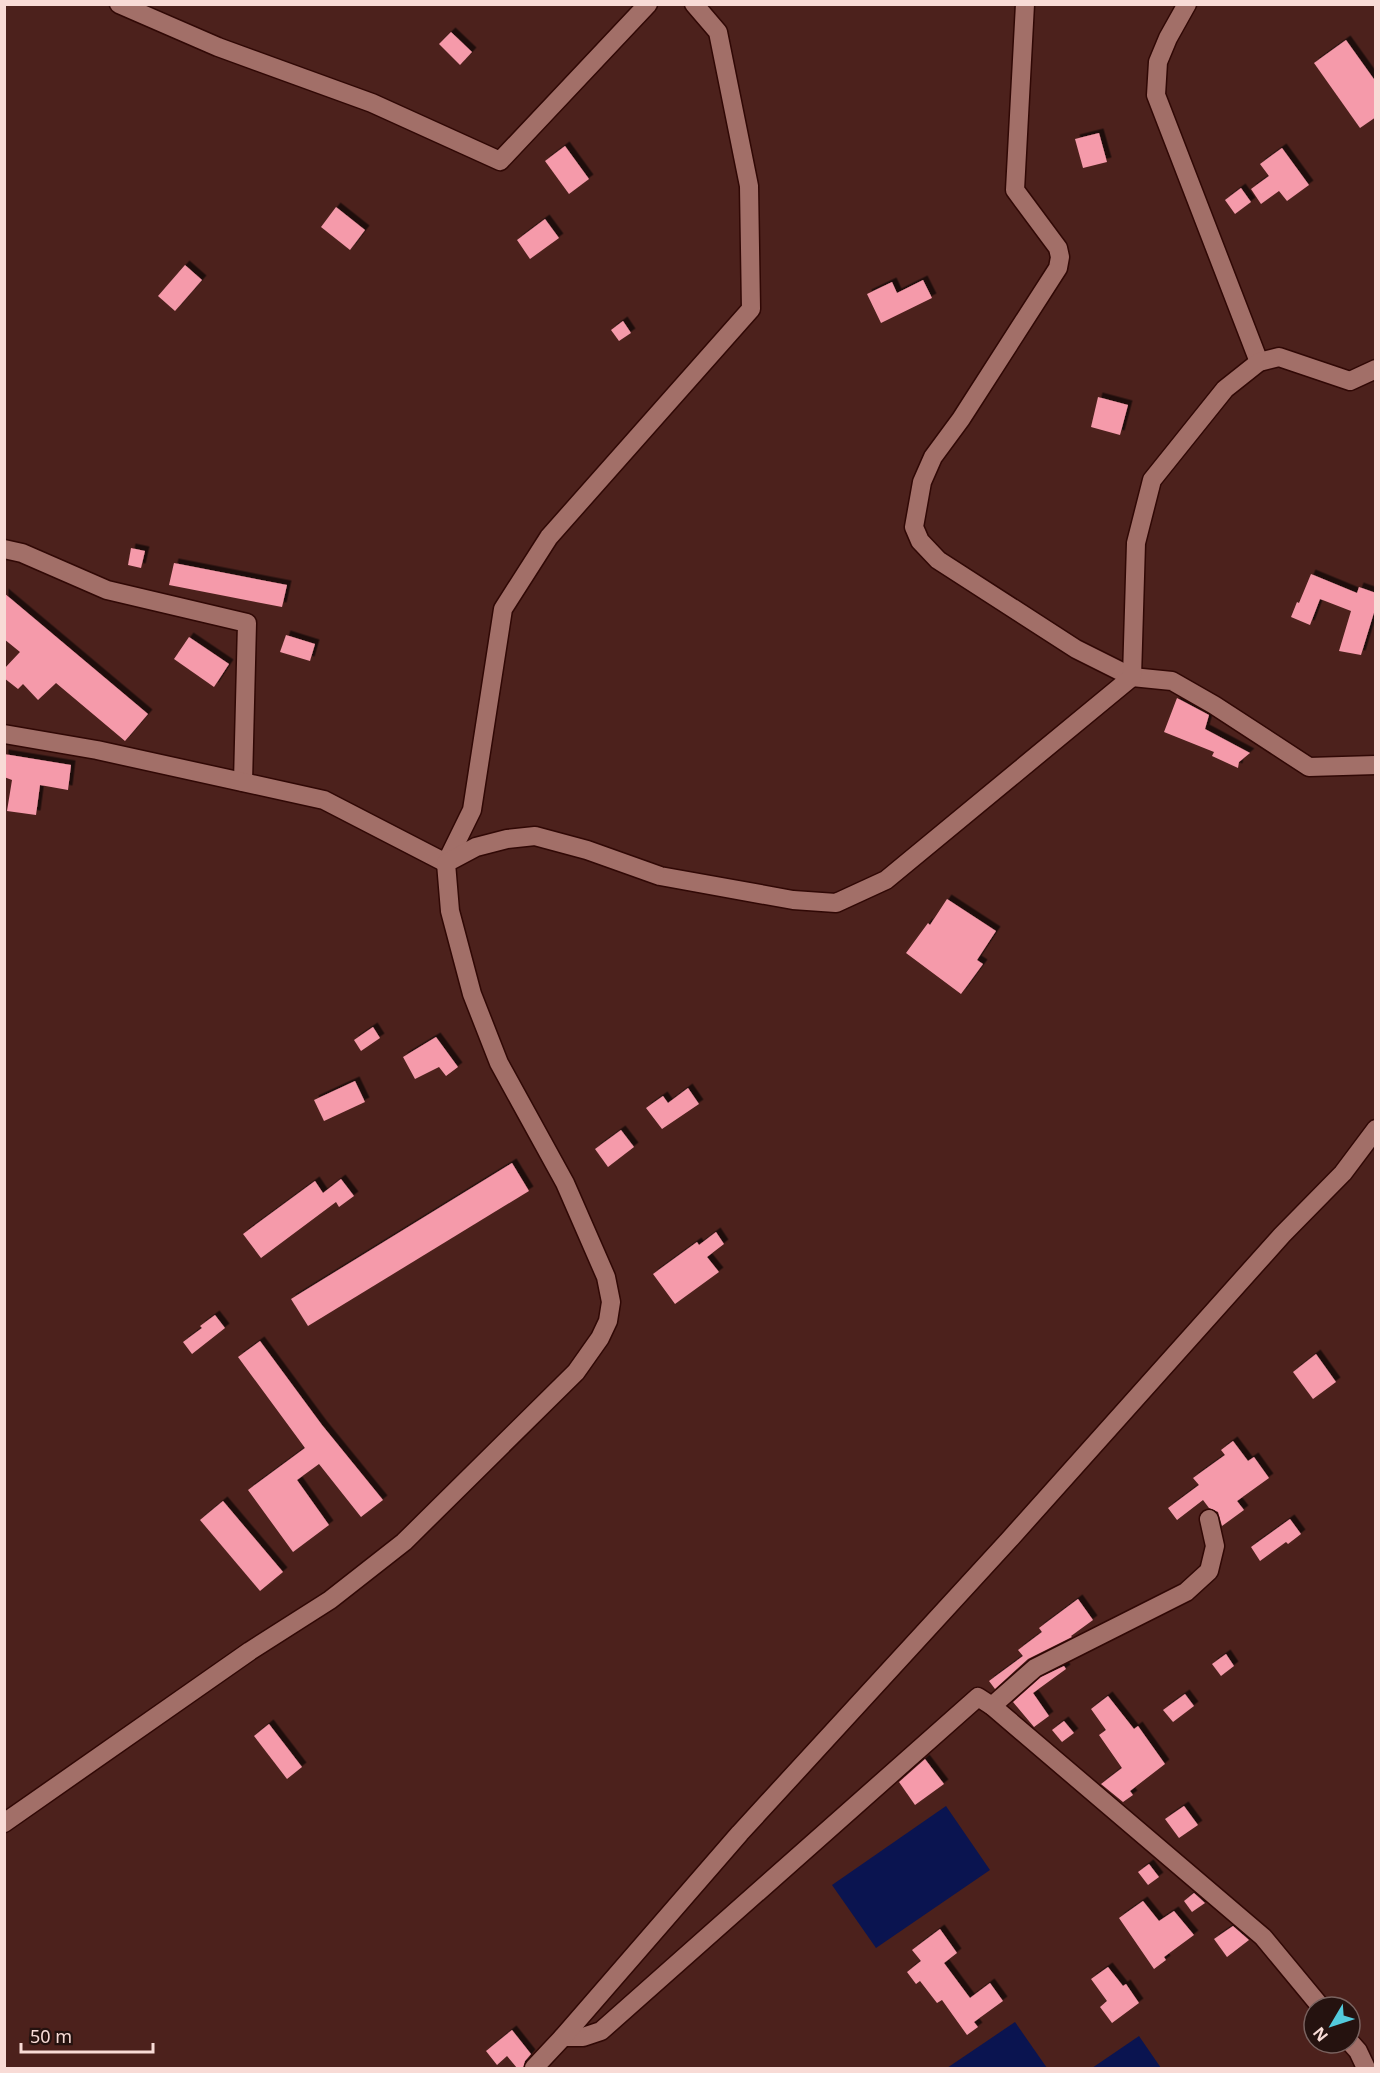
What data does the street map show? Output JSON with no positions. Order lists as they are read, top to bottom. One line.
{"scale_bar":"50 m","north":"bottom left"}
